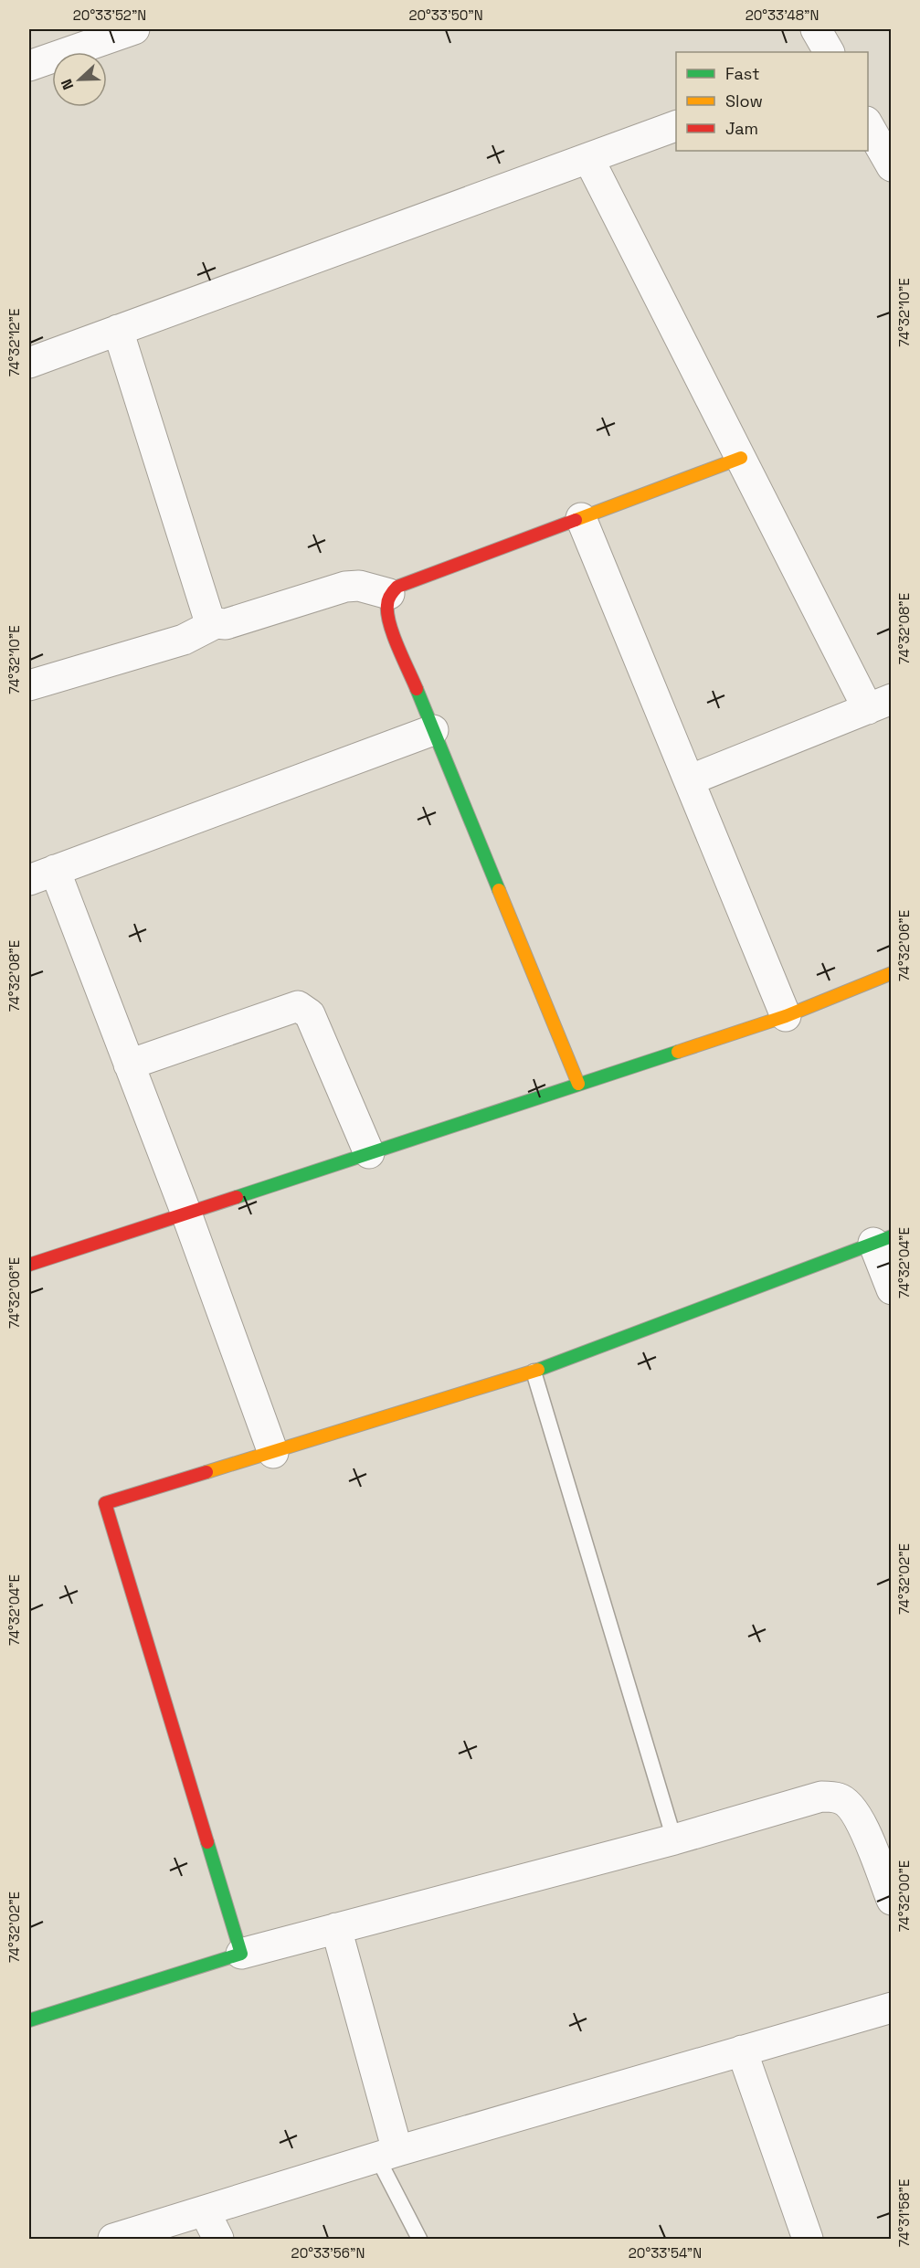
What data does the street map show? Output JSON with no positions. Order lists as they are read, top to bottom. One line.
{"legend":["Fast","Slow","Jam"],"north":"left","coordinates":["20°33'52\"N","20°33'50\"N","20°33'48\"N","74°32'10\"E","74°32'12\"E","74°32'08\"E","74°32'06\"E","74°32'04\"E","74°32'02\"E","74°32'00\"E","74°31'58\"E","20°33'56\"N","20°33'54\"N"]}
